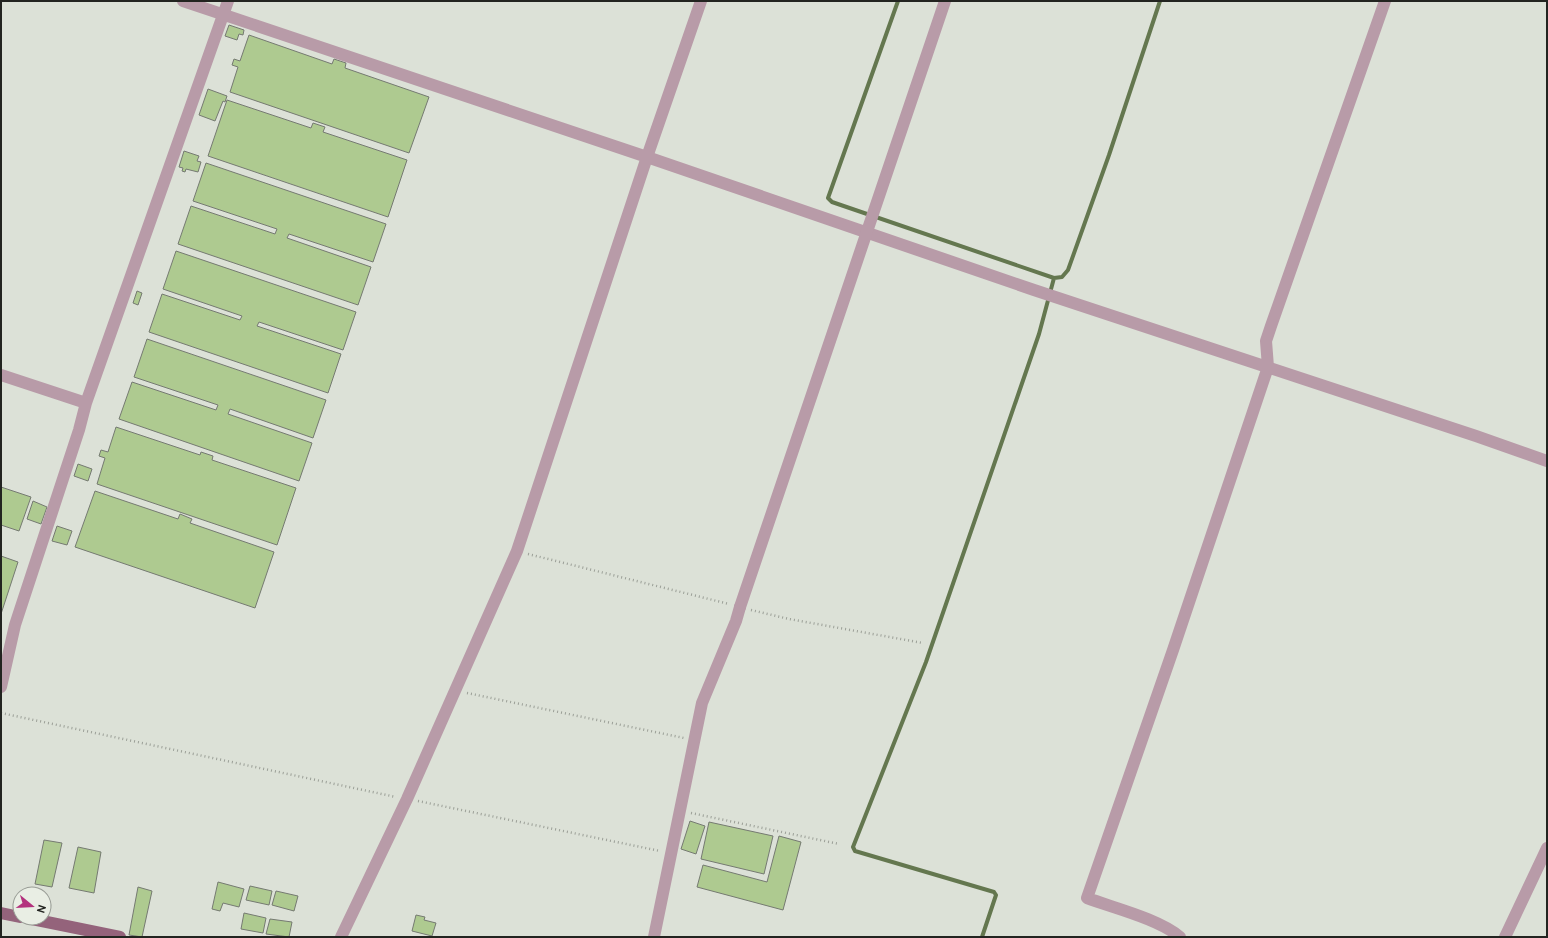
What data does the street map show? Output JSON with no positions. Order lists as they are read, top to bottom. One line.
{"north":"right"}
